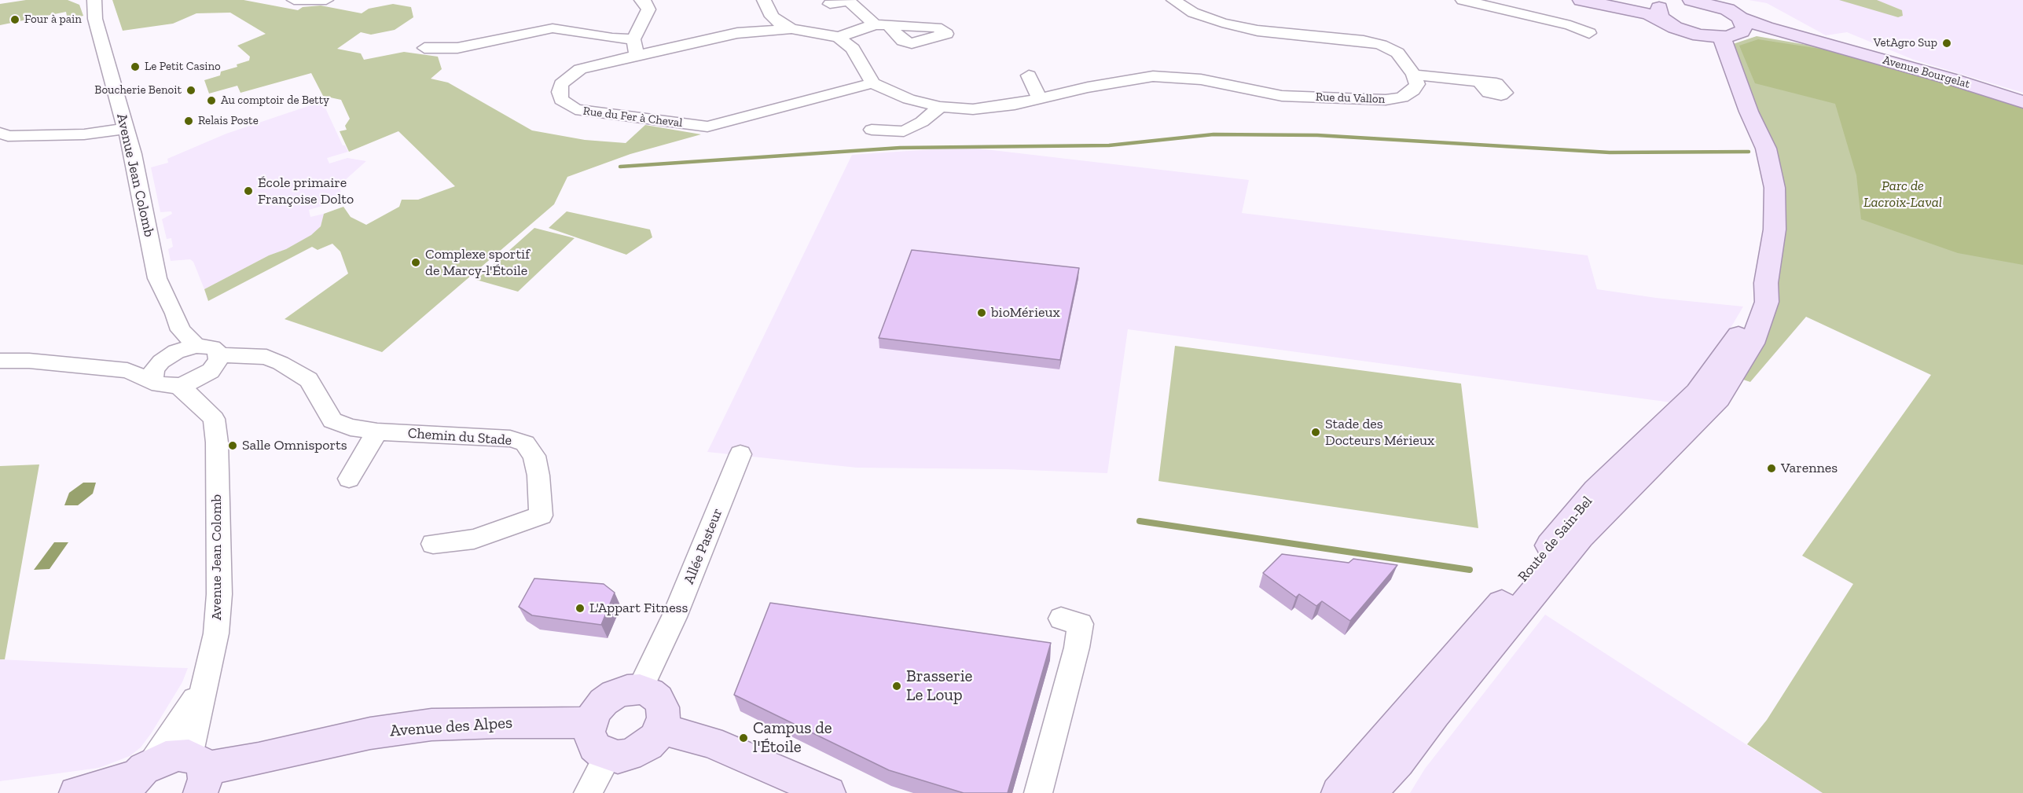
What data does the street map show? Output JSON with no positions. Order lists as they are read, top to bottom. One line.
{"streets":{"main road":["Avenue Bourgelat","Route de Sain-Bel","Avenue des Alpes"],"street":["Rue du Vallon","Rue du Fer à Cheval","Avenue Jean Colomb","Chemin du Stade","Allée Pasteur"]},"crossings":[["Rue du Vallon","Rue du Fer à Cheval"],["Avenue Jean Colomb","Chemin du Stade"],["Avenue Jean Colomb","Avenue des Alpes"],["Allée Pasteur","Avenue des Alpes"]],"parks":["Parc de Lacroix-Laval"],"places":["Four à pain","VetAgro Sup","Le Petit Casino","Boucherie Benoit","Au comptoir de Betty","Relais Poste","École primaire Françoise Dolto","Complexe sportif de Marcy-l'Étoile","bioMérieux","Stade des Docteurs Mérieux","Salle Omnisports","Varennes","L'Appart Fitness","Brasserie Le Loup","Campus de l'Étoile"]}
